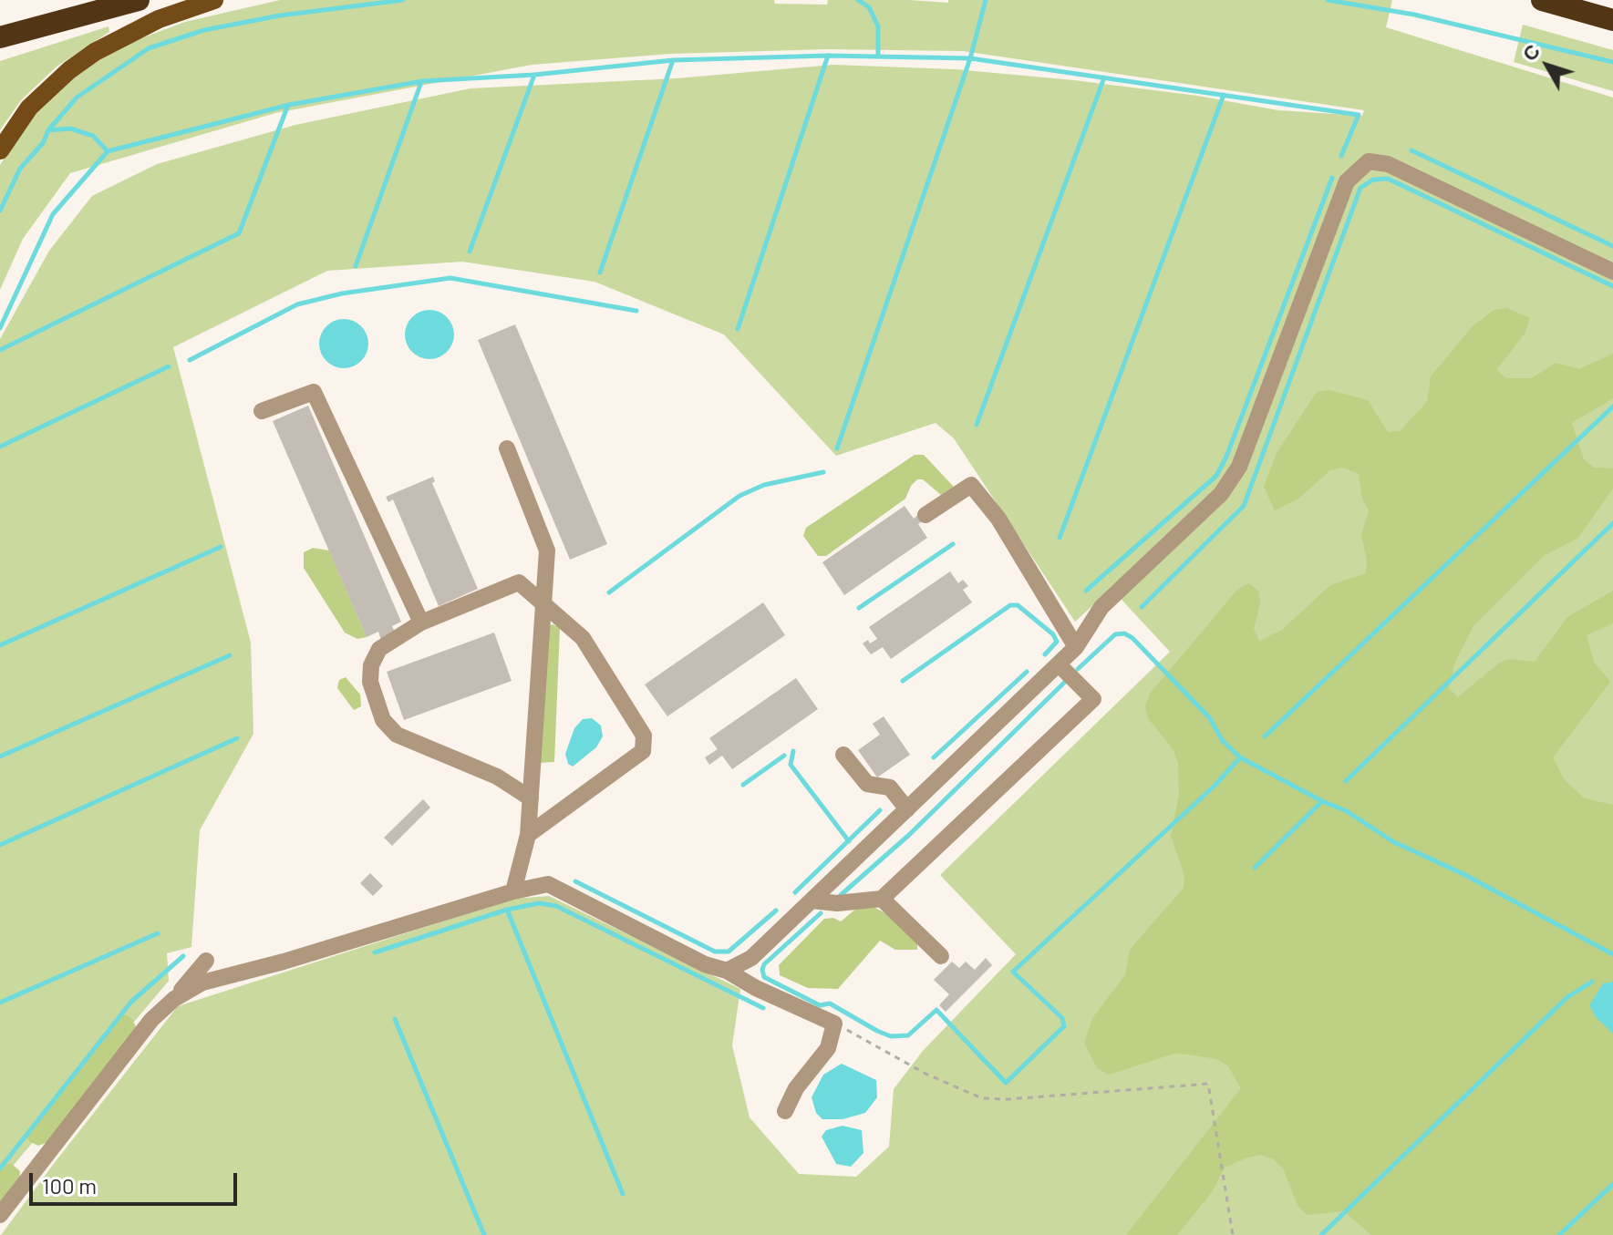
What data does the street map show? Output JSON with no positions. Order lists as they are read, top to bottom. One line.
{"scale_bar":"100 m","north":"top left"}
